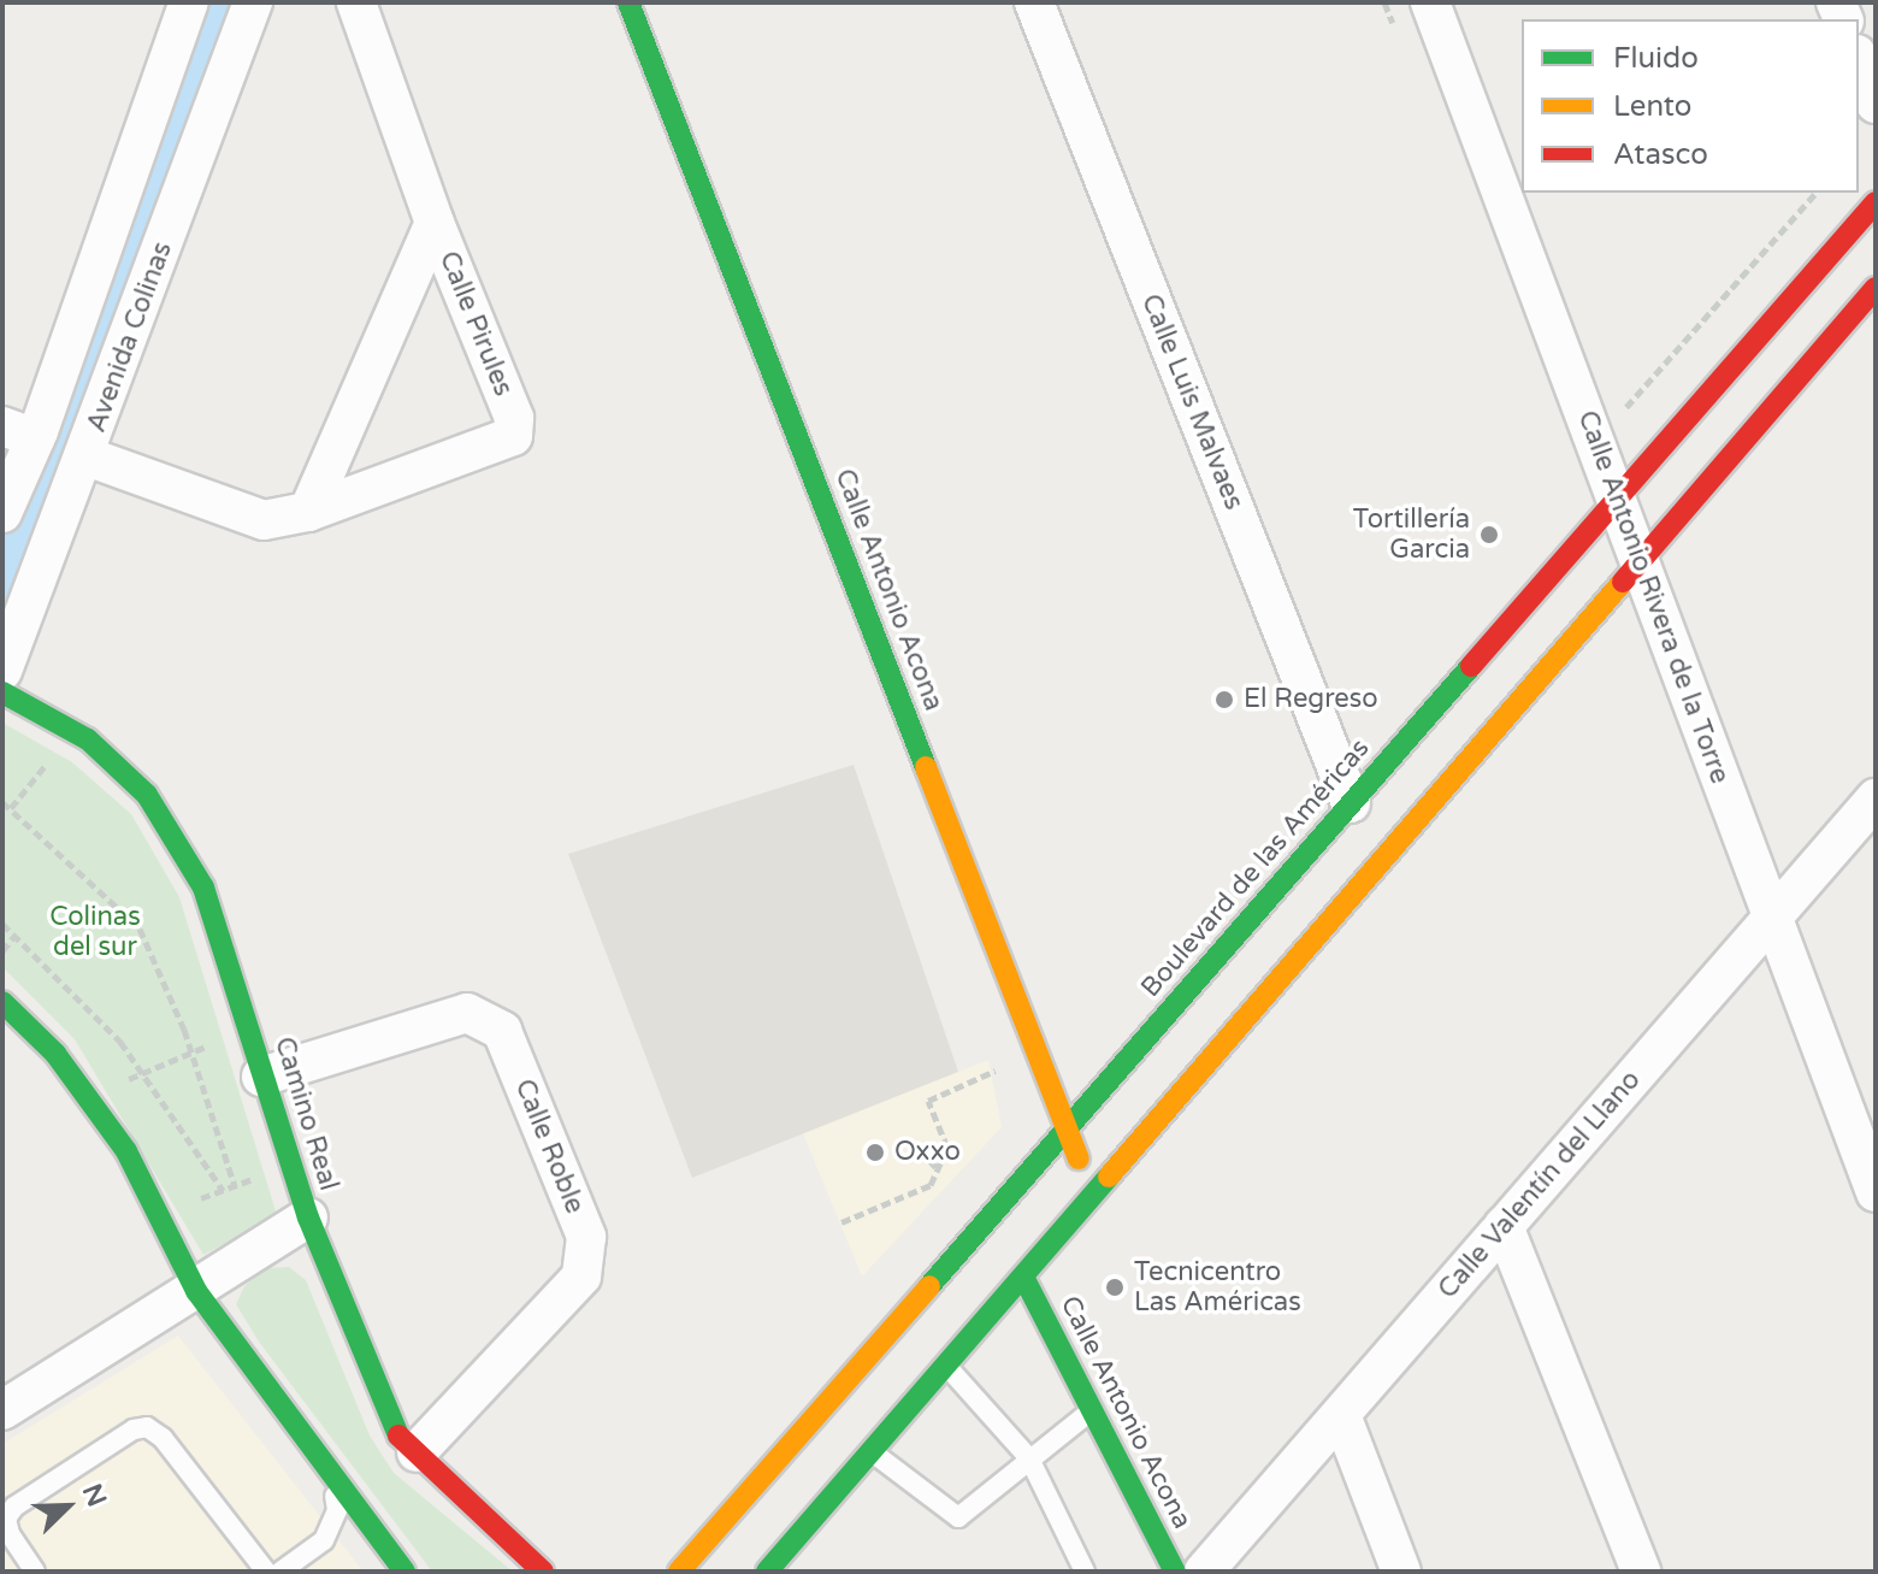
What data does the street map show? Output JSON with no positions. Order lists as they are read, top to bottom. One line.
{"streets":{"main road":["Calle Antonio Acona","Boulevard de las Américas","Camino Real"],"street":["Calle Pirules","Avenida Colinas","Calle Luis Malvaes","Calle Antonio Rivera de la Torre","Calle Roble","Calle Valentín del Llano"]},"crossings":[["Calle Pirules","Avenida Colinas"],["Calle Luis Malvaes","Boulevard de las Américas"],["Calle Antonio Acona","Boulevard de las Américas"],["Calle Antonio Rivera de la Torre","Boulevard de las Américas"],["Calle Antonio Rivera de la Torre","Calle Valentín del Llano"],["Camino Real","Calle Roble"]],"parks":["Colinas del sur"],"places":["Tortillería Garcia","El Regreso","Oxxo","Tecnicentro Las Américas"],"legend":["Fluido","Lento","Atasco"],"north":"top right"}
